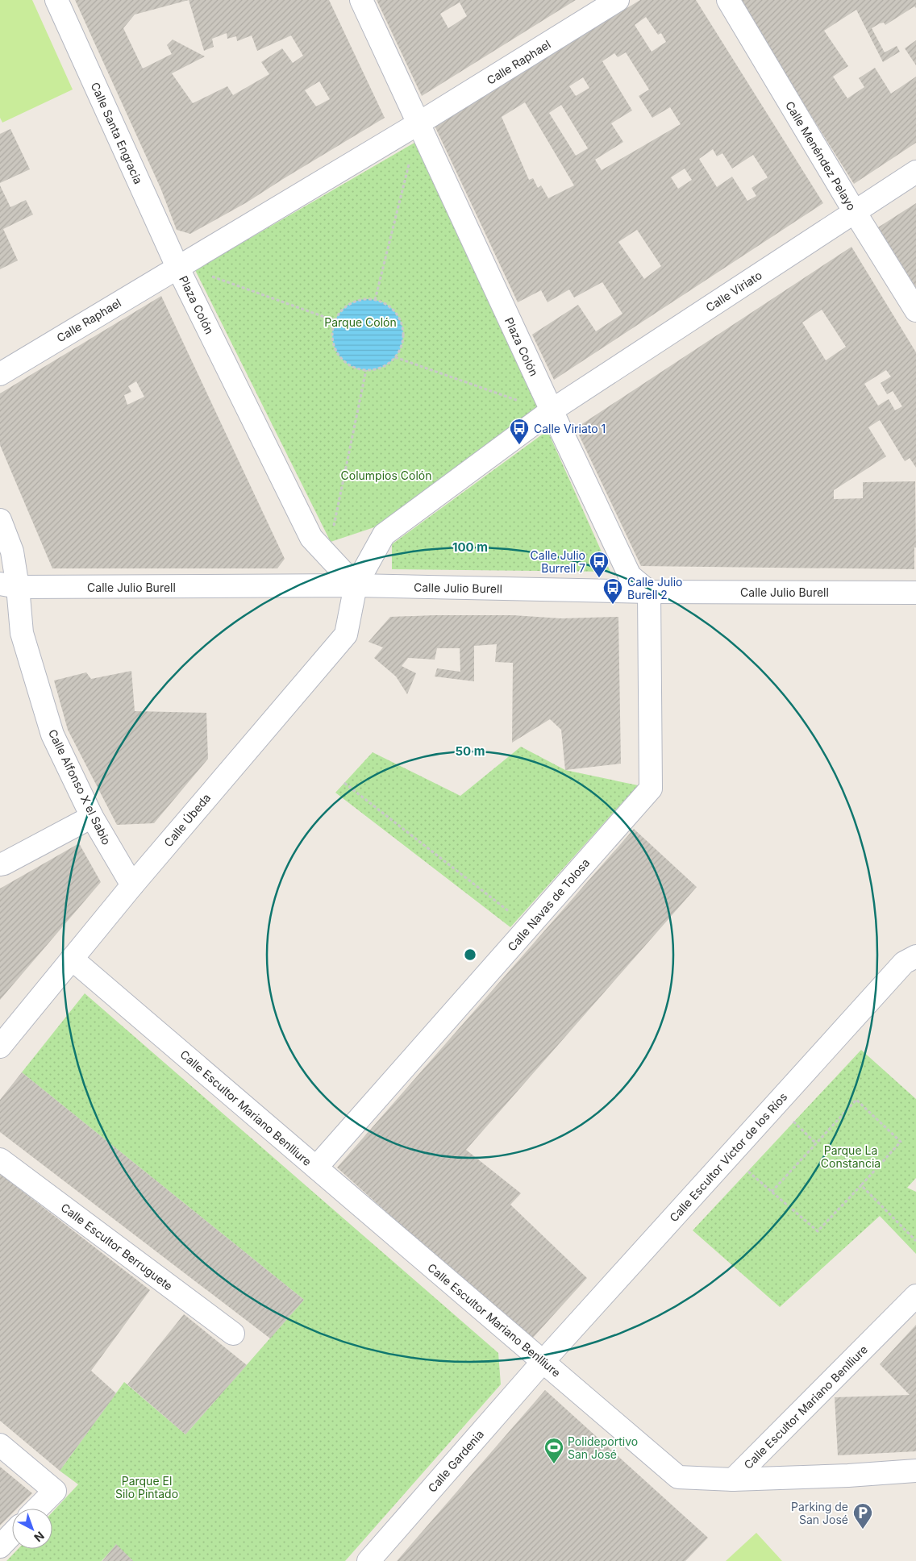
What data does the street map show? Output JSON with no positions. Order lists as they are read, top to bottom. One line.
{"streets":{"street":["Calle Raphael","Calle Santa Engracia","Calle Menéndez Pelayo","Calle Viriato","Plaza Colón","Calle Julio Burell","Calle Alfonso X el Sabio","Calle Úbeda","Calle Navas de Tolosa","Calle Escultor Mariano Benlliure","Calle Escultor Víctor de los Ríos","Calle Escultor Berruguete","Calle Gardenia"]},"crossings":[["Calle Raphael","Calle Santa Engracia"],["Calle Raphael","Plaza Colón"],["Calle Santa Engracia","Plaza Colón"],["Calle Menéndez Pelayo","Calle Viriato"],["Calle Viriato","Plaza Colón"],["Plaza Colón","Calle Julio Burell"],["Plaza Colón","Calle Úbeda"],["Plaza Colón","Calle Navas de Tolosa"],["Calle Julio Burell","Calle Alfonso X el Sabio"],["Calle Julio Burell","Calle Úbeda"],["Calle Julio Burell","Calle Navas de Tolosa"],["Calle Alfonso X el Sabio","Calle Úbeda"],["Calle Úbeda","Calle Escultor Mariano Benlliure"],["Calle Navas de Tolosa","Calle Escultor Mariano Benlliure"],["Calle Escultor Mariano Benlliure","Calle Escultor Víctor de los Ríos"],["Calle Escultor Mariano Benlliure","Calle Gardenia"],["Calle Escultor Víctor de los Ríos","Calle Gardenia"]],"parks":["Parque Colón","Columpios Colón","Parque La Constancia","Parque El Silo Pintado"],"places":{"bus stop":["Calle Viriato 1","Calle Julio Burrell 7","Calle Julio Burell 2"],"sports":["Polideportivo San José"],"parking":["Parking de San José"]},"north":"bottom right","rings":["100 m","50 m"]}
